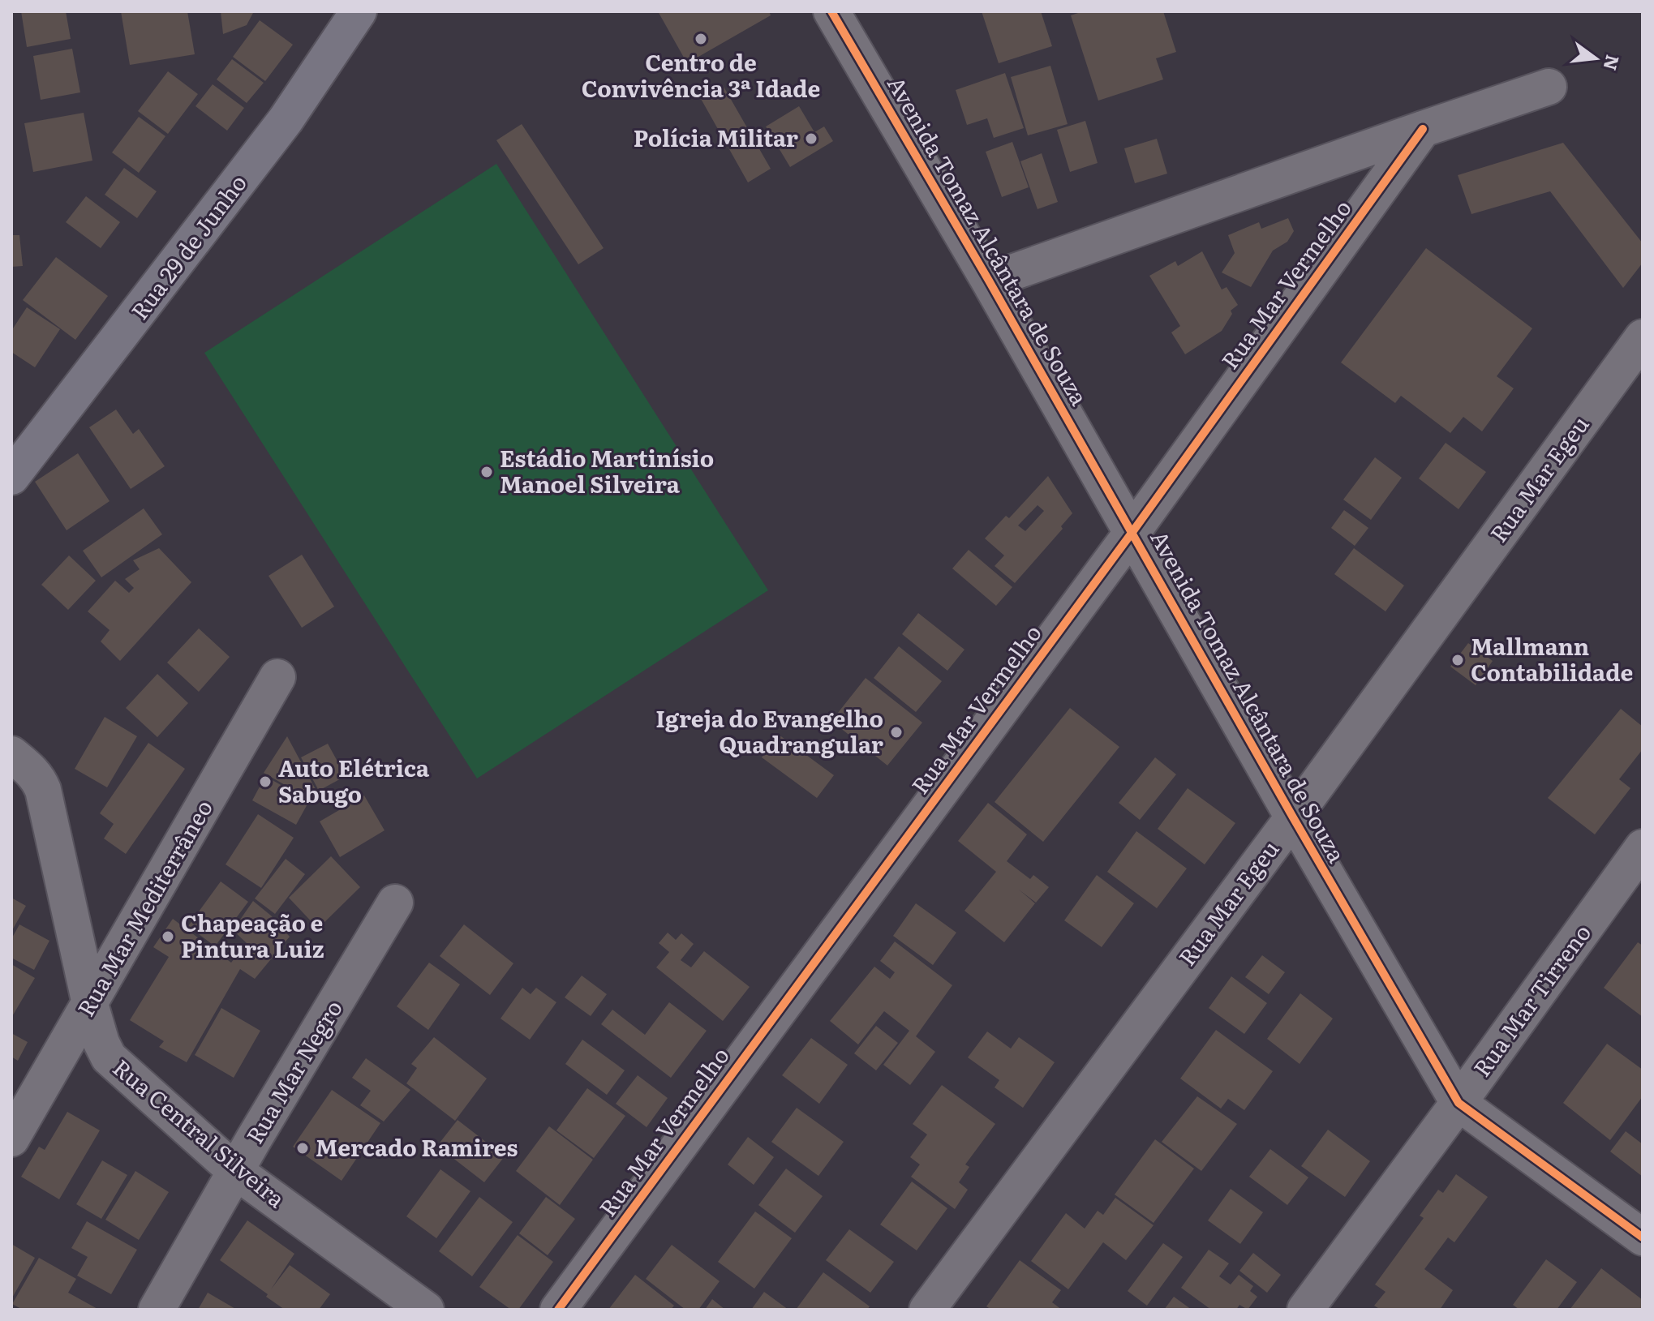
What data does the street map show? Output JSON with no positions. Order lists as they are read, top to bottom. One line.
{"streets":{"street":["Avenida Tomaz Alcântara de Souza","Rua 29 de Junho","Rua Mar Vermelho","Rua Mar Egeu","Rua Mar Mediterrâneo","Rua Mar Tirreno","Rua Mar Negro","Rua Central Silveira"]},"crossings":[["Avenida Tomaz Alcântara de Souza","Rua Mar Vermelho"],["Avenida Tomaz Alcântara de Souza","Rua Mar Egeu"],["Avenida Tomaz Alcântara de Souza","Rua Mar Tirreno"],["Rua Mar Mediterrâneo","Rua Central Silveira"],["Rua Mar Negro","Rua Central Silveira"]],"places":["Centro de Convivência 3ª Idade","Polícia Militar","Estádio Martinísio Manoel Silveira","Mallmann Contabilidade","Igreja do Evangelho Quadrangular","Auto Elétrica Sabugo","Chapeação e Pintura Luiz","Mercado Ramires"],"north":"right"}
